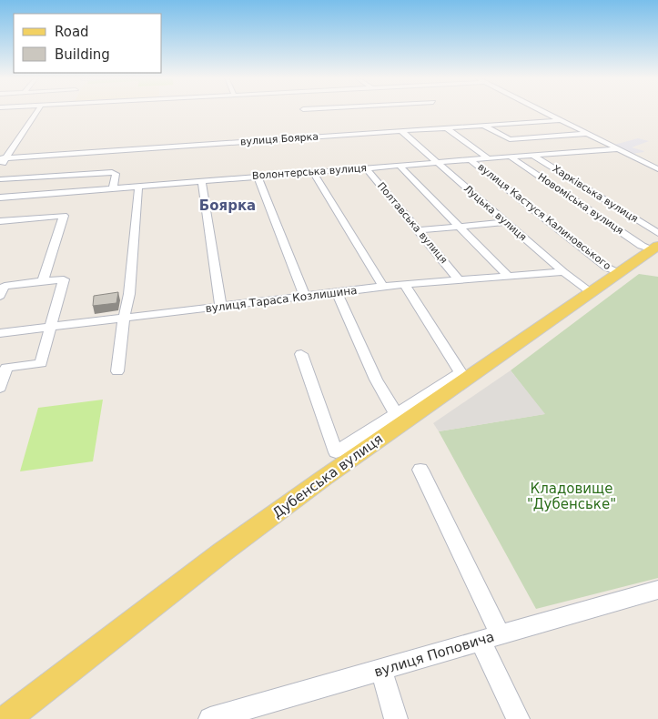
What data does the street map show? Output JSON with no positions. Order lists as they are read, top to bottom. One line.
{"streets":{"main road":["Дубенська вулиця"],"street":["вулиця Боярка","Волонтерська вулиця","Харківська вулиця","Новоміська вулиця","Луцька вулиця","вулиця Кастуся Калиновського","Полтавська вулиця","вулиця Тараса Козлишина","вулиця Поповича"]},"crossings":[["вулиця Боярка","Луцька вулиця"],["Волонтерська вулиця","Харківська вулиця"],["Волонтерська вулиця","Новоміська вулиця"],["Волонтерська вулиця","Луцька вулиця"],["Волонтерська вулиця","вулиця Кастуся Калиновського"],["Волонтерська вулиця","Полтавська вулиця"],["Харківська вулиця","Новоміська вулиця"],["Харківська вулиця","Дубенська вулиця"],["Новоміська вулиця","Дубенська вулиця"],["Луцька вулиця","вулиця Тараса Козлишина"],["Луцька вулиця","Дубенська вулиця"],["вулиця Кастуся Калиновського","Дубенська вулиця"],["Полтавська вулиця","вулиця Тараса Козлишина"]],"districts":["Боярка"],"parks":["Кладовище \"Дубенське\""],"legend":["Road","Building"]}
